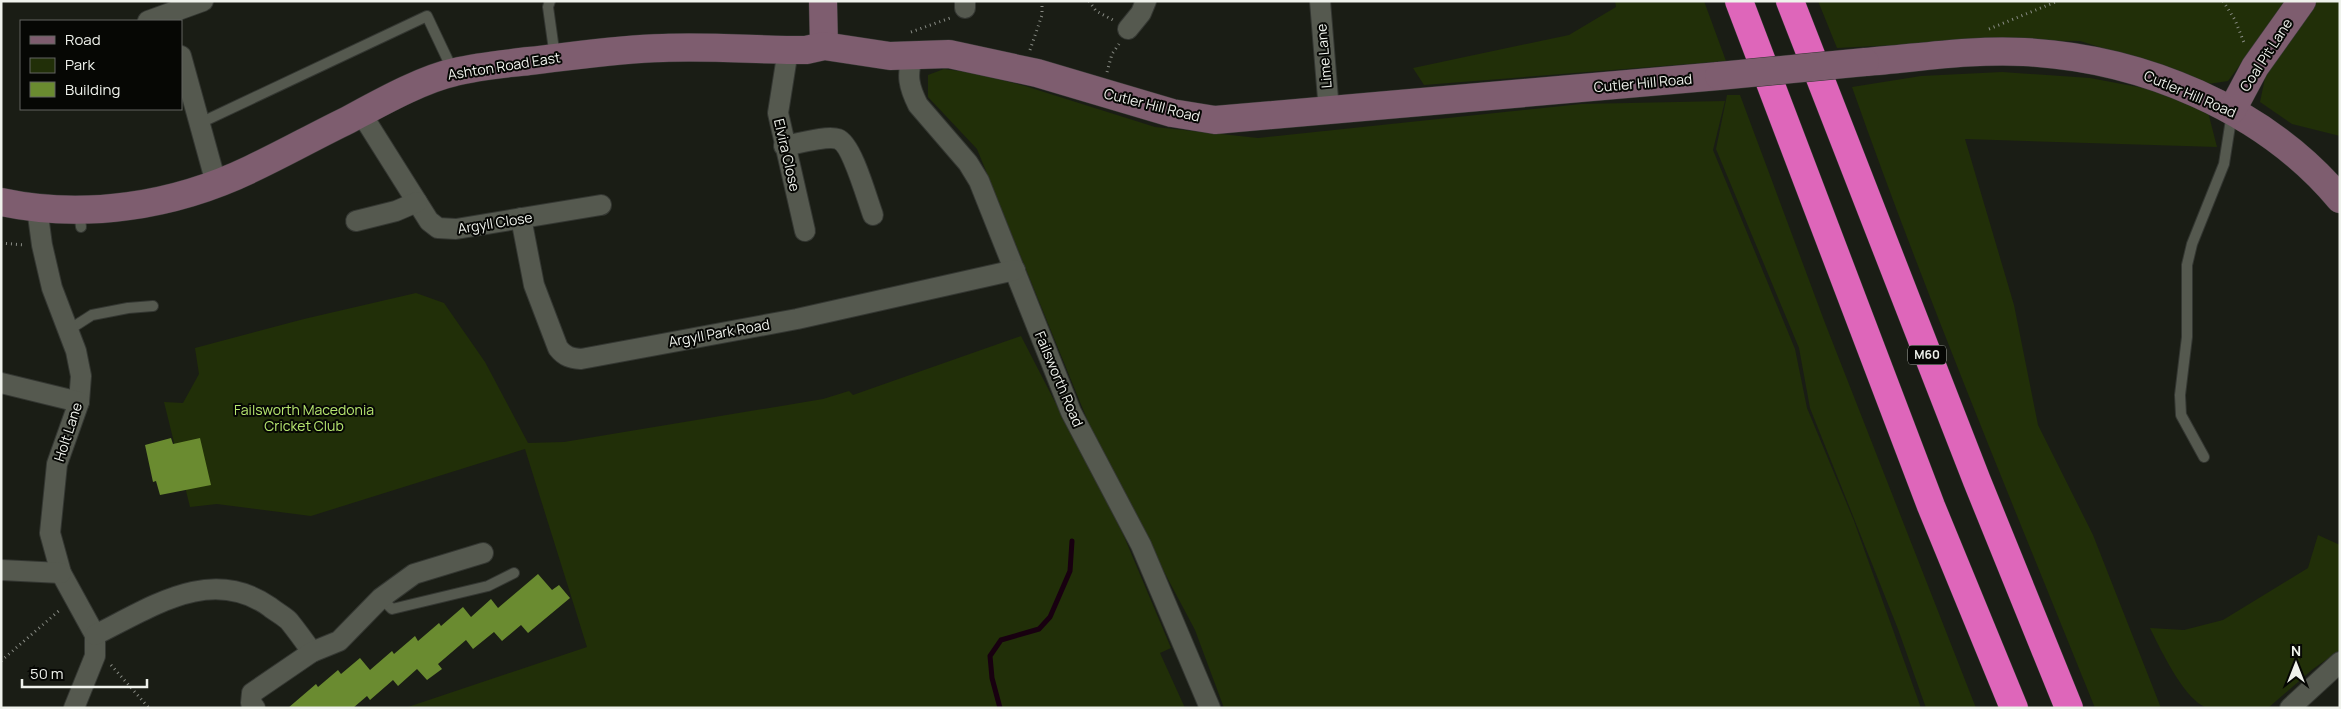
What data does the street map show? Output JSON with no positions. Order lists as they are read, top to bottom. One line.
{"streets":{"highway":["M60"],"street":["Coal Pit Lane","Lime Lane","Ashton Road East","Cutler Hill Road","Elvira Close","Argyll Close","Argyll Park Road","Failsworth Road","Holt Lane"]},"crossings":[["Coal Pit Lane","Cutler Hill Road"],["Lime Lane","Cutler Hill Road"],["Ashton Road East","Cutler Hill Road"],["Ashton Road East","Elvira Close"],["Ashton Road East","Argyll Close"],["Ashton Road East","Failsworth Road"],["Ashton Road East","Holt Lane"],["Cutler Hill Road","Failsworth Road"],["Argyll Close","Argyll Park Road"],["Argyll Park Road","Failsworth Road"]],"parks":["Failsworth Macedonia Cricket Club"],"legend":["Road","Park","Building"],"scale_bar":"50 m","north":"top"}
